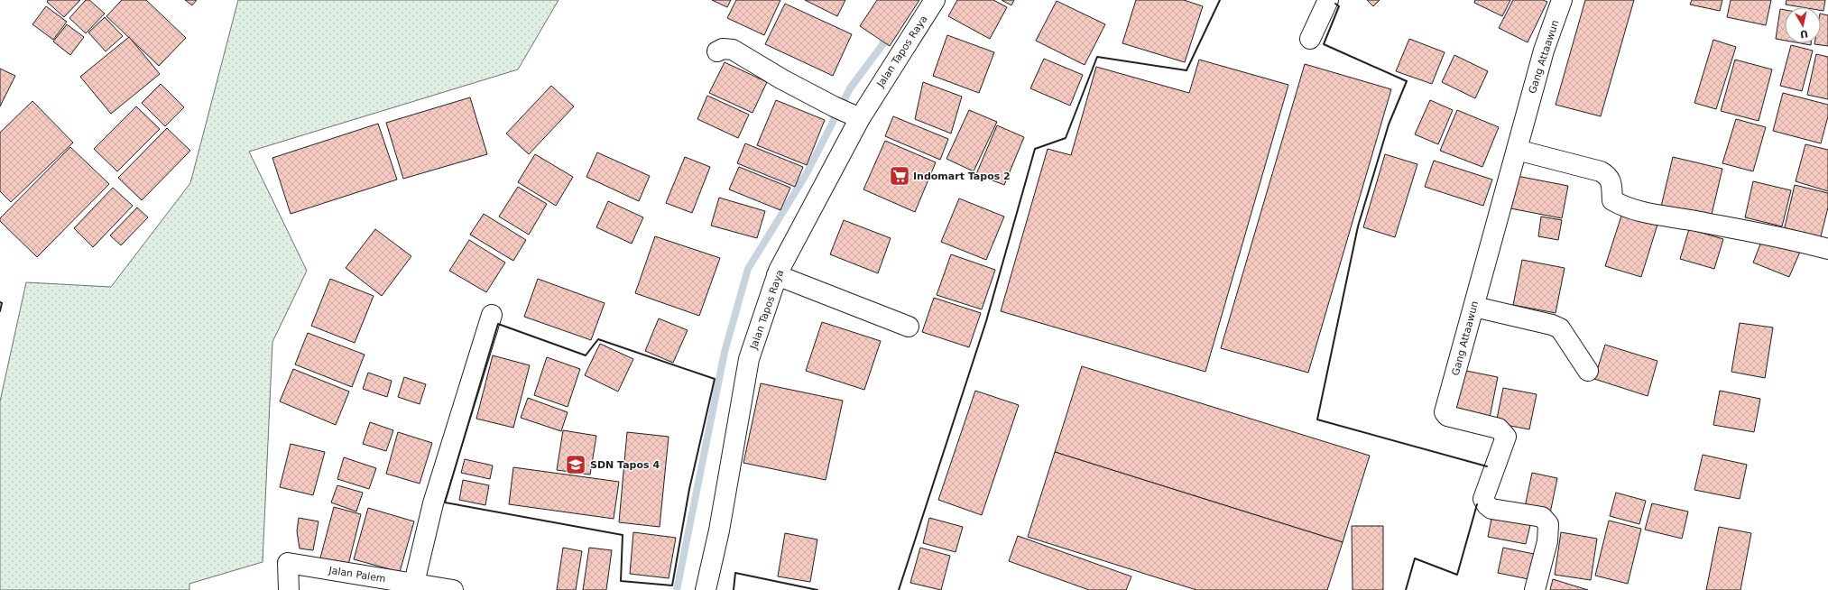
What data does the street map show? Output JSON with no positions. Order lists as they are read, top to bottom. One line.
{"streets":{"street":["Jalan Tapos Raya","Gang Attaawun","Jalan Palem"]},"places":{"supermarket":["Indomart Tapos 2"],"school or university":["SDN Tapos 4"]},"north":"bottom"}
